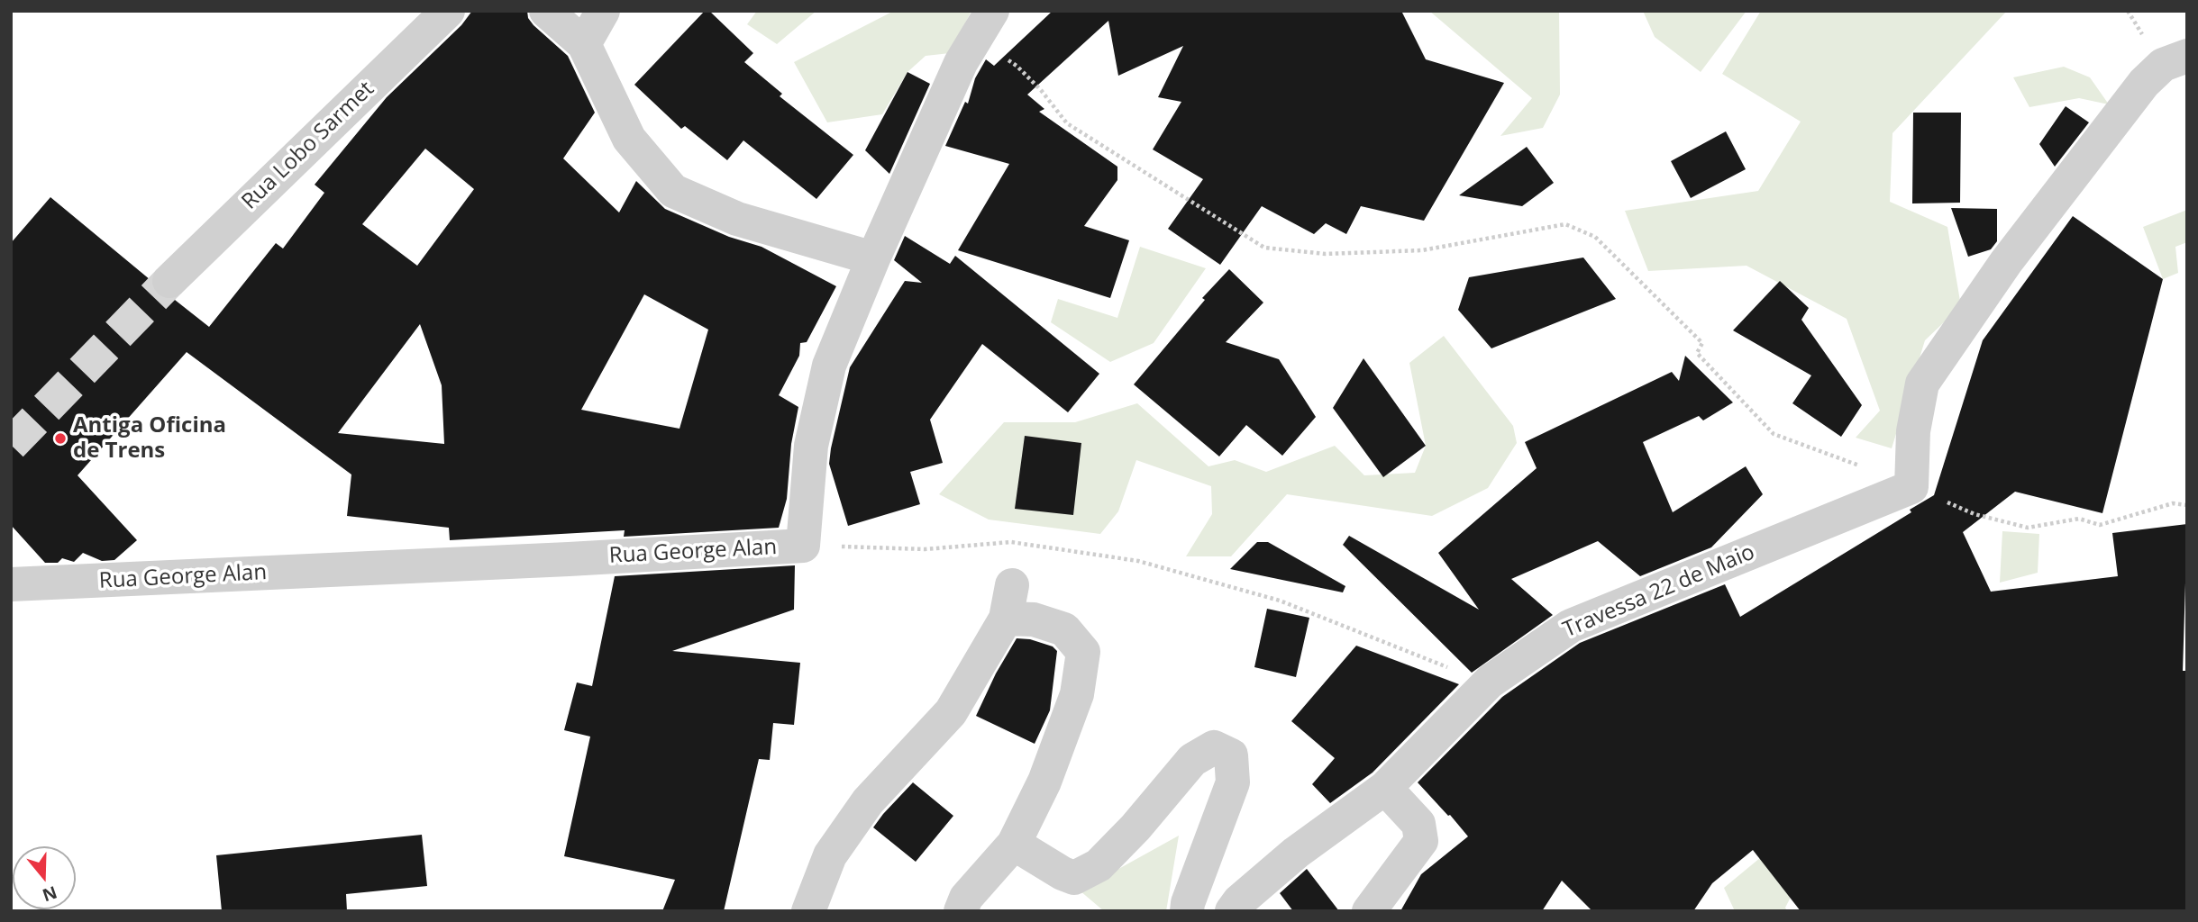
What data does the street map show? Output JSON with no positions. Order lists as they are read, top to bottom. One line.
{"streets":{"street":["Rua Lobo Sarmet","Rua George Alan","Travessa 22 de Maio"]},"places":["Antiga Oficina de Trens"],"north":"bottom"}
